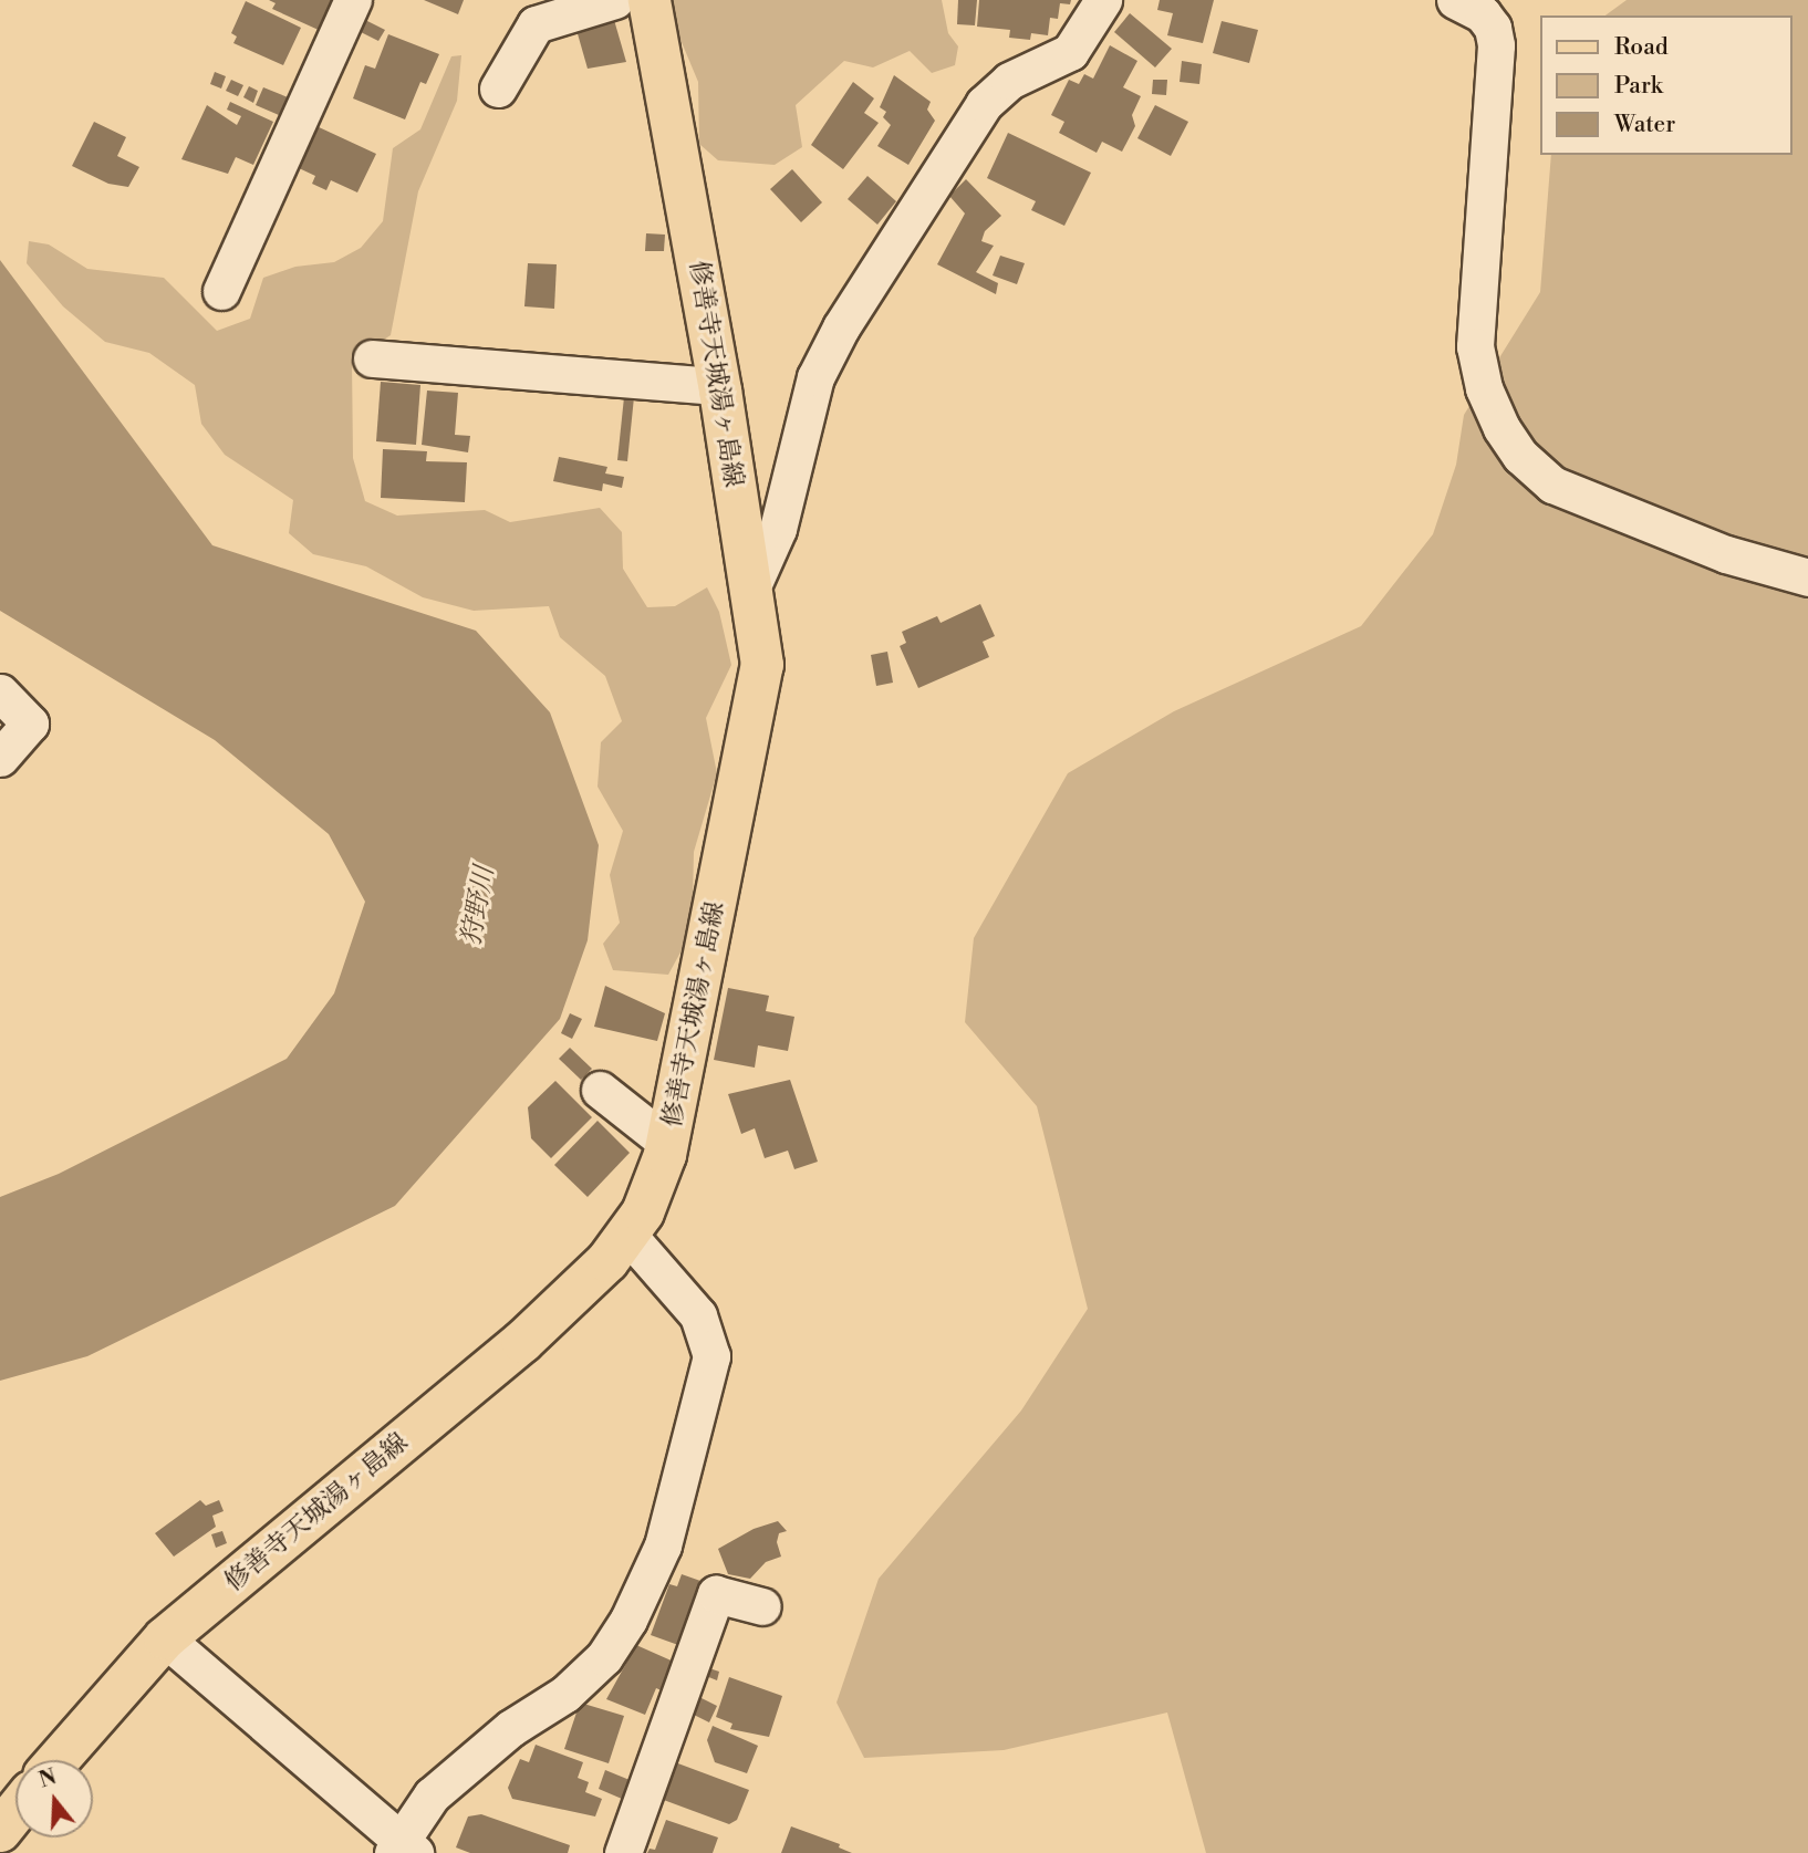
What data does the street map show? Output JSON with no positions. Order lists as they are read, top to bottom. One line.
{"streets":{"main road":["修善寺天城湯ヶ島線"]},"water":["狩野川"],"legend":["Road","Park","Water"],"north":"top"}
